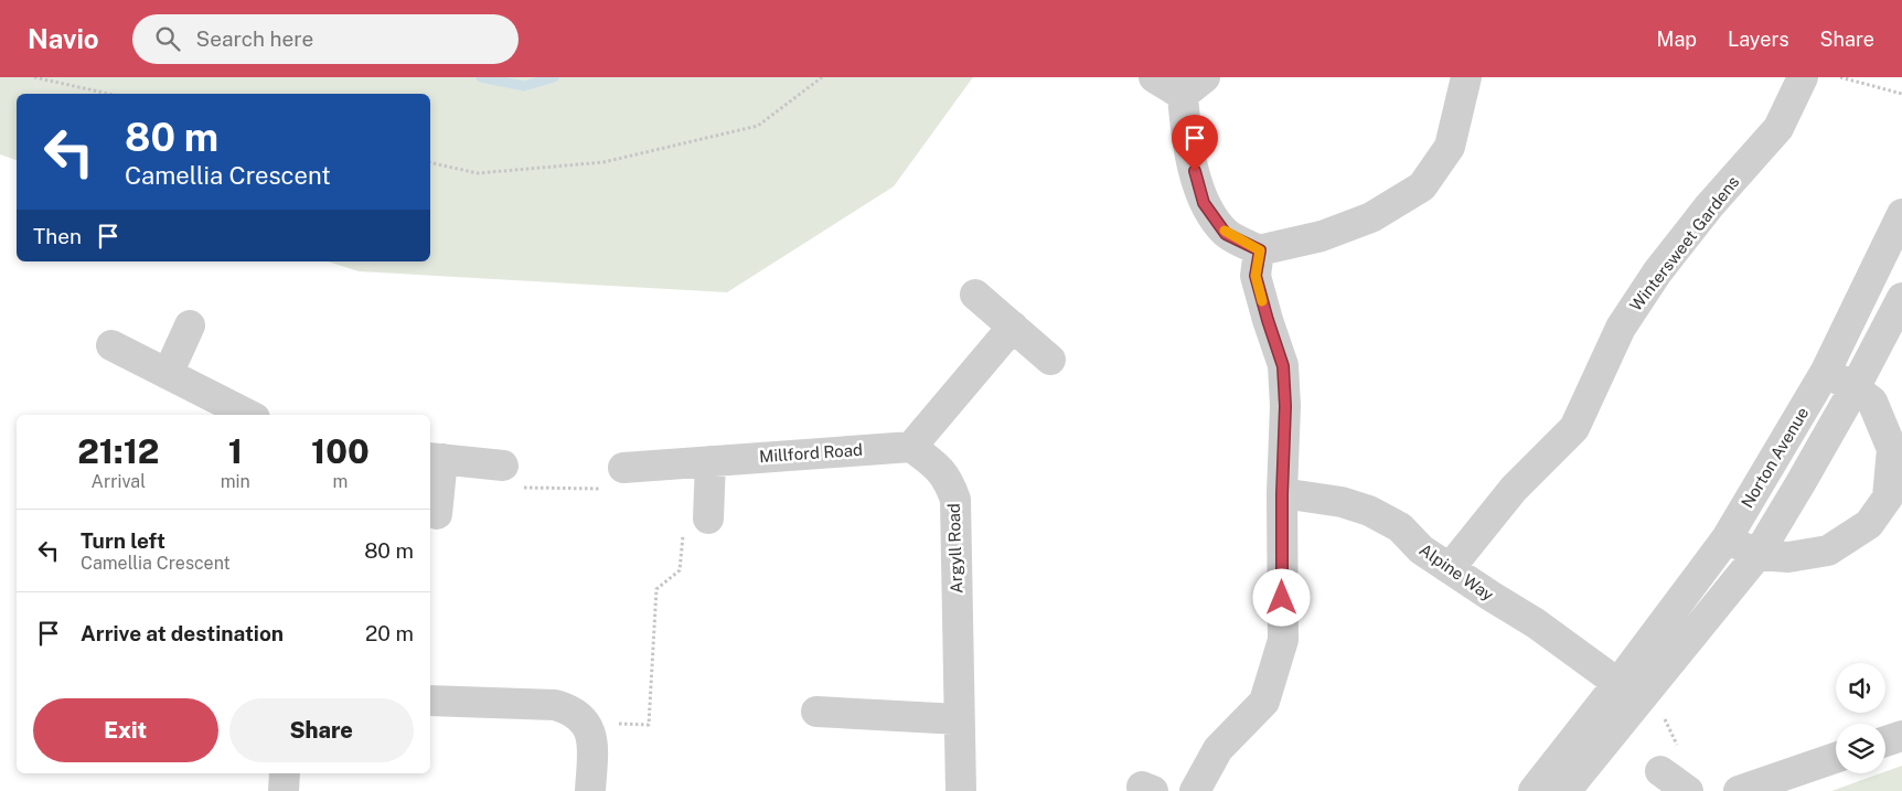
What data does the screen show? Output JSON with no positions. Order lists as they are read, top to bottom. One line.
{"streets":{"street":["Wintersweet Gardens","Millford Road","Norton Avenue","Argyll Road","Alpine Way"]},"crossings":[["Wintersweet Gardens","Alpine Way"],["Millford Road","Argyll Road"],["Norton Avenue","Alpine Way"]],"page":{"header":"Navio","search":"Search here","nav":["Map","Layers","Share"],"turn":["80 m","Camellia Crescent"],"then":"Then","eta":["21:12","Arrival","1","min","100","m"],"list":[{"name":"Turn left","note":"Camellia Crescent","value":"80 m"},{"name":"Arrive at destination","value":"20 m"}],"buttons":["Exit","Share"]}}
